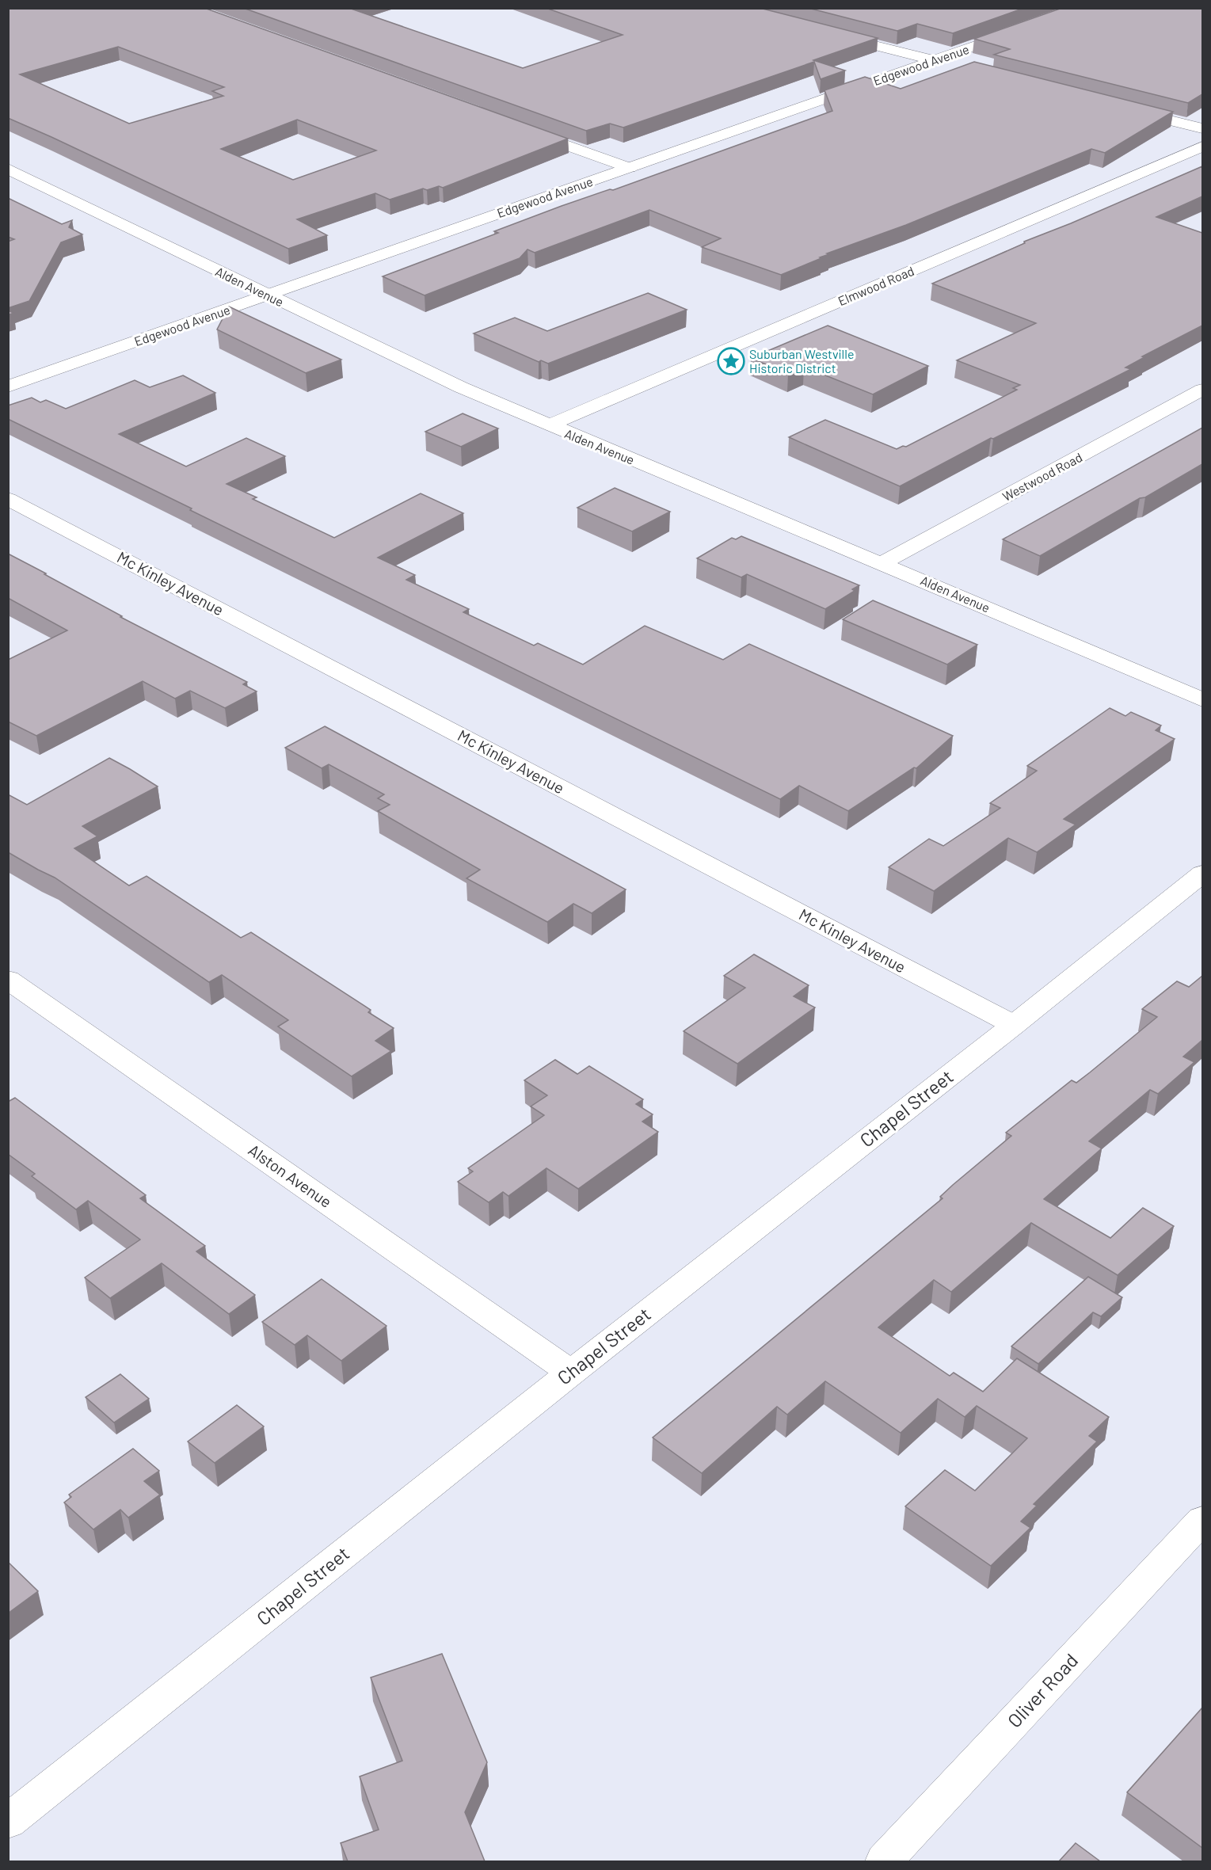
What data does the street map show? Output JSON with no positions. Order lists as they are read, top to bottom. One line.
{"streets":{"street":["Edgewood Avenue","Elmwood Road","Alden Avenue","Westwood Road","Mc Kinley Avenue","Chapel Street","Alston Avenue","Oliver Road"]},"crossings":[["Edgewood Avenue","Alden Avenue"],["Elmwood Road","Alden Avenue"],["Alden Avenue","Westwood Road"],["Mc Kinley Avenue","Chapel Street"],["Chapel Street","Alston Avenue"]],"places":{"place":["Suburban Westville Historic District"]}}
